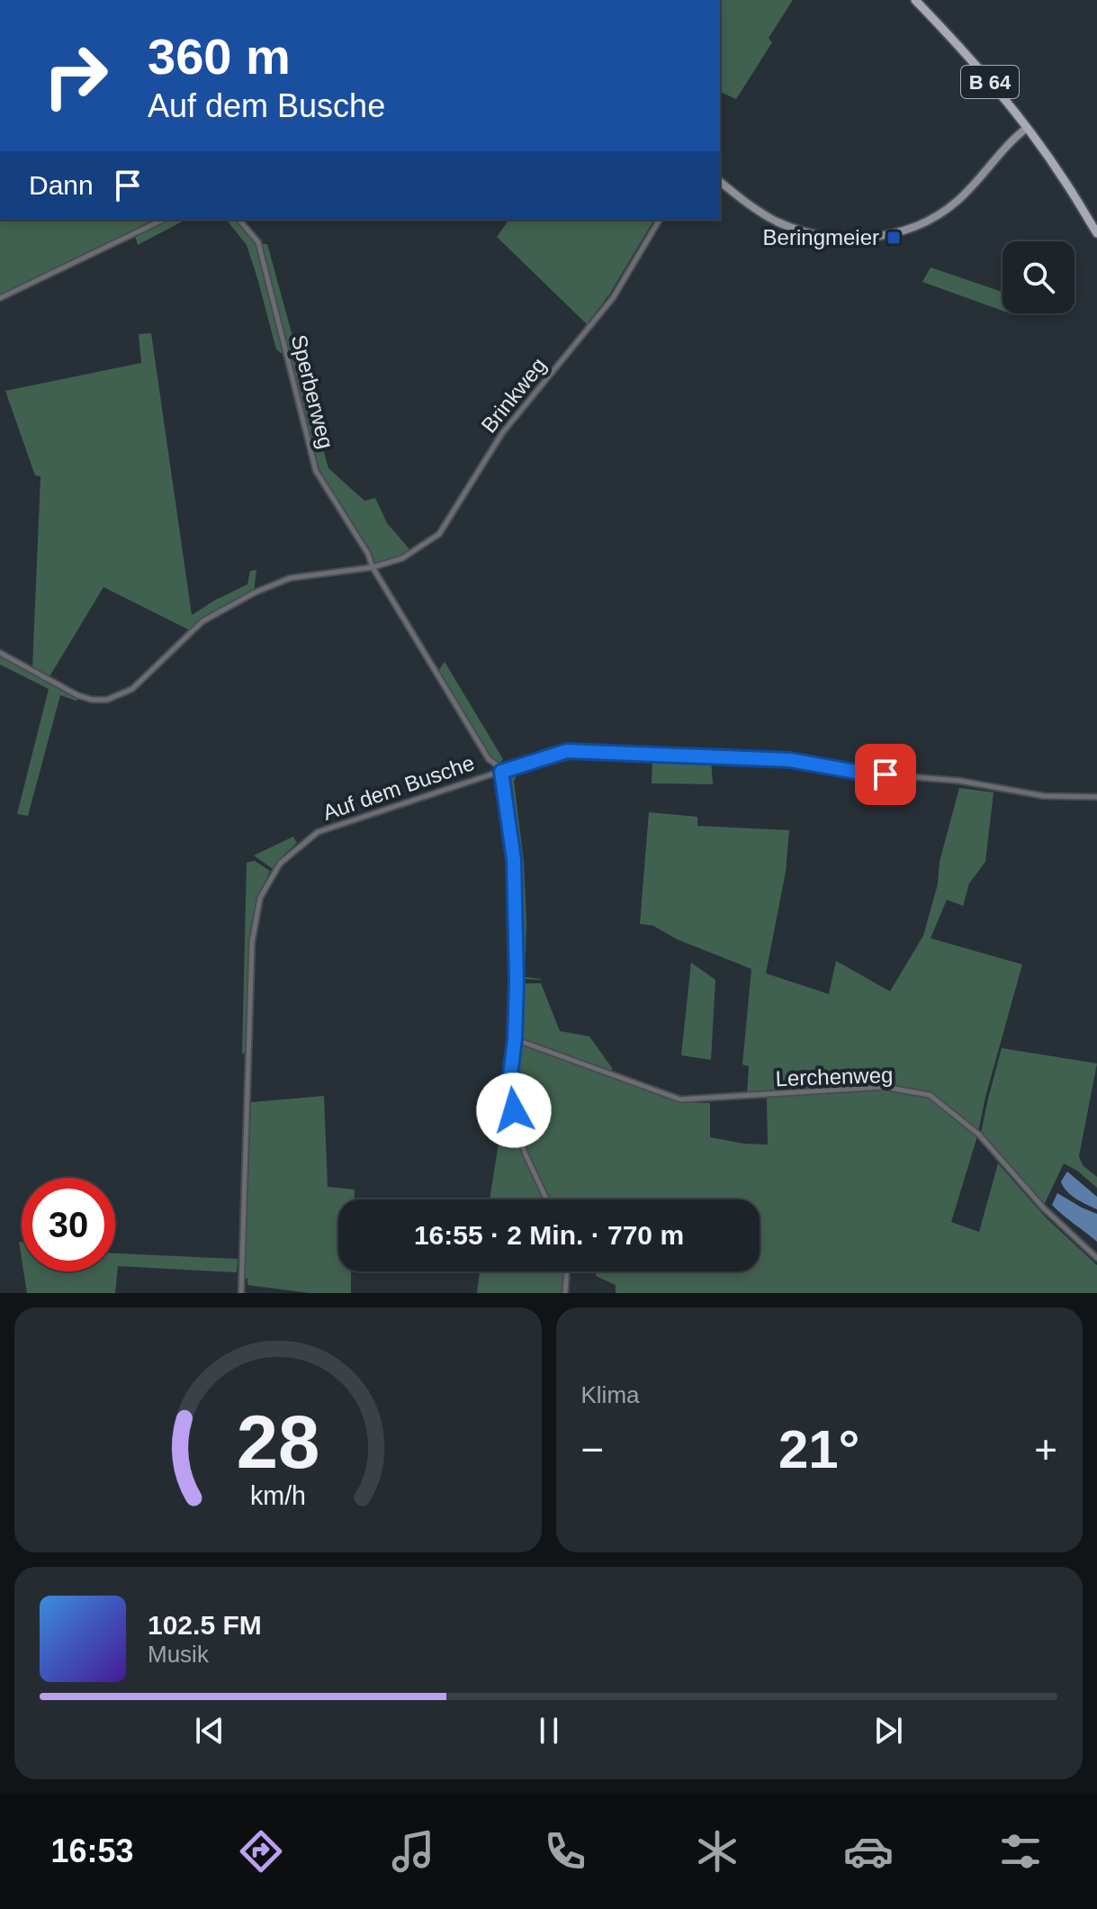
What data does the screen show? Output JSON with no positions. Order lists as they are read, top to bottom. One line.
{"streets":{"main road":["B 64"],"street":["Sperberweg","Brinkweg","Auf dem Busche","Lerchenweg"]},"crossings":[["Sperberweg","Brinkweg"]],"places":{"transit":["Beringmeier"]},"page":{"turn":["360 m","Auf dem Busche"],"then":"Dann","limit":"30","trip":"16:55 · 2 Min. · 770 m","tile":"Klima","heat":["−","21°","+"],"song":["102.5 FM","Musik"],"tabs":"16:53","gauge":["28","km/h"]}}
